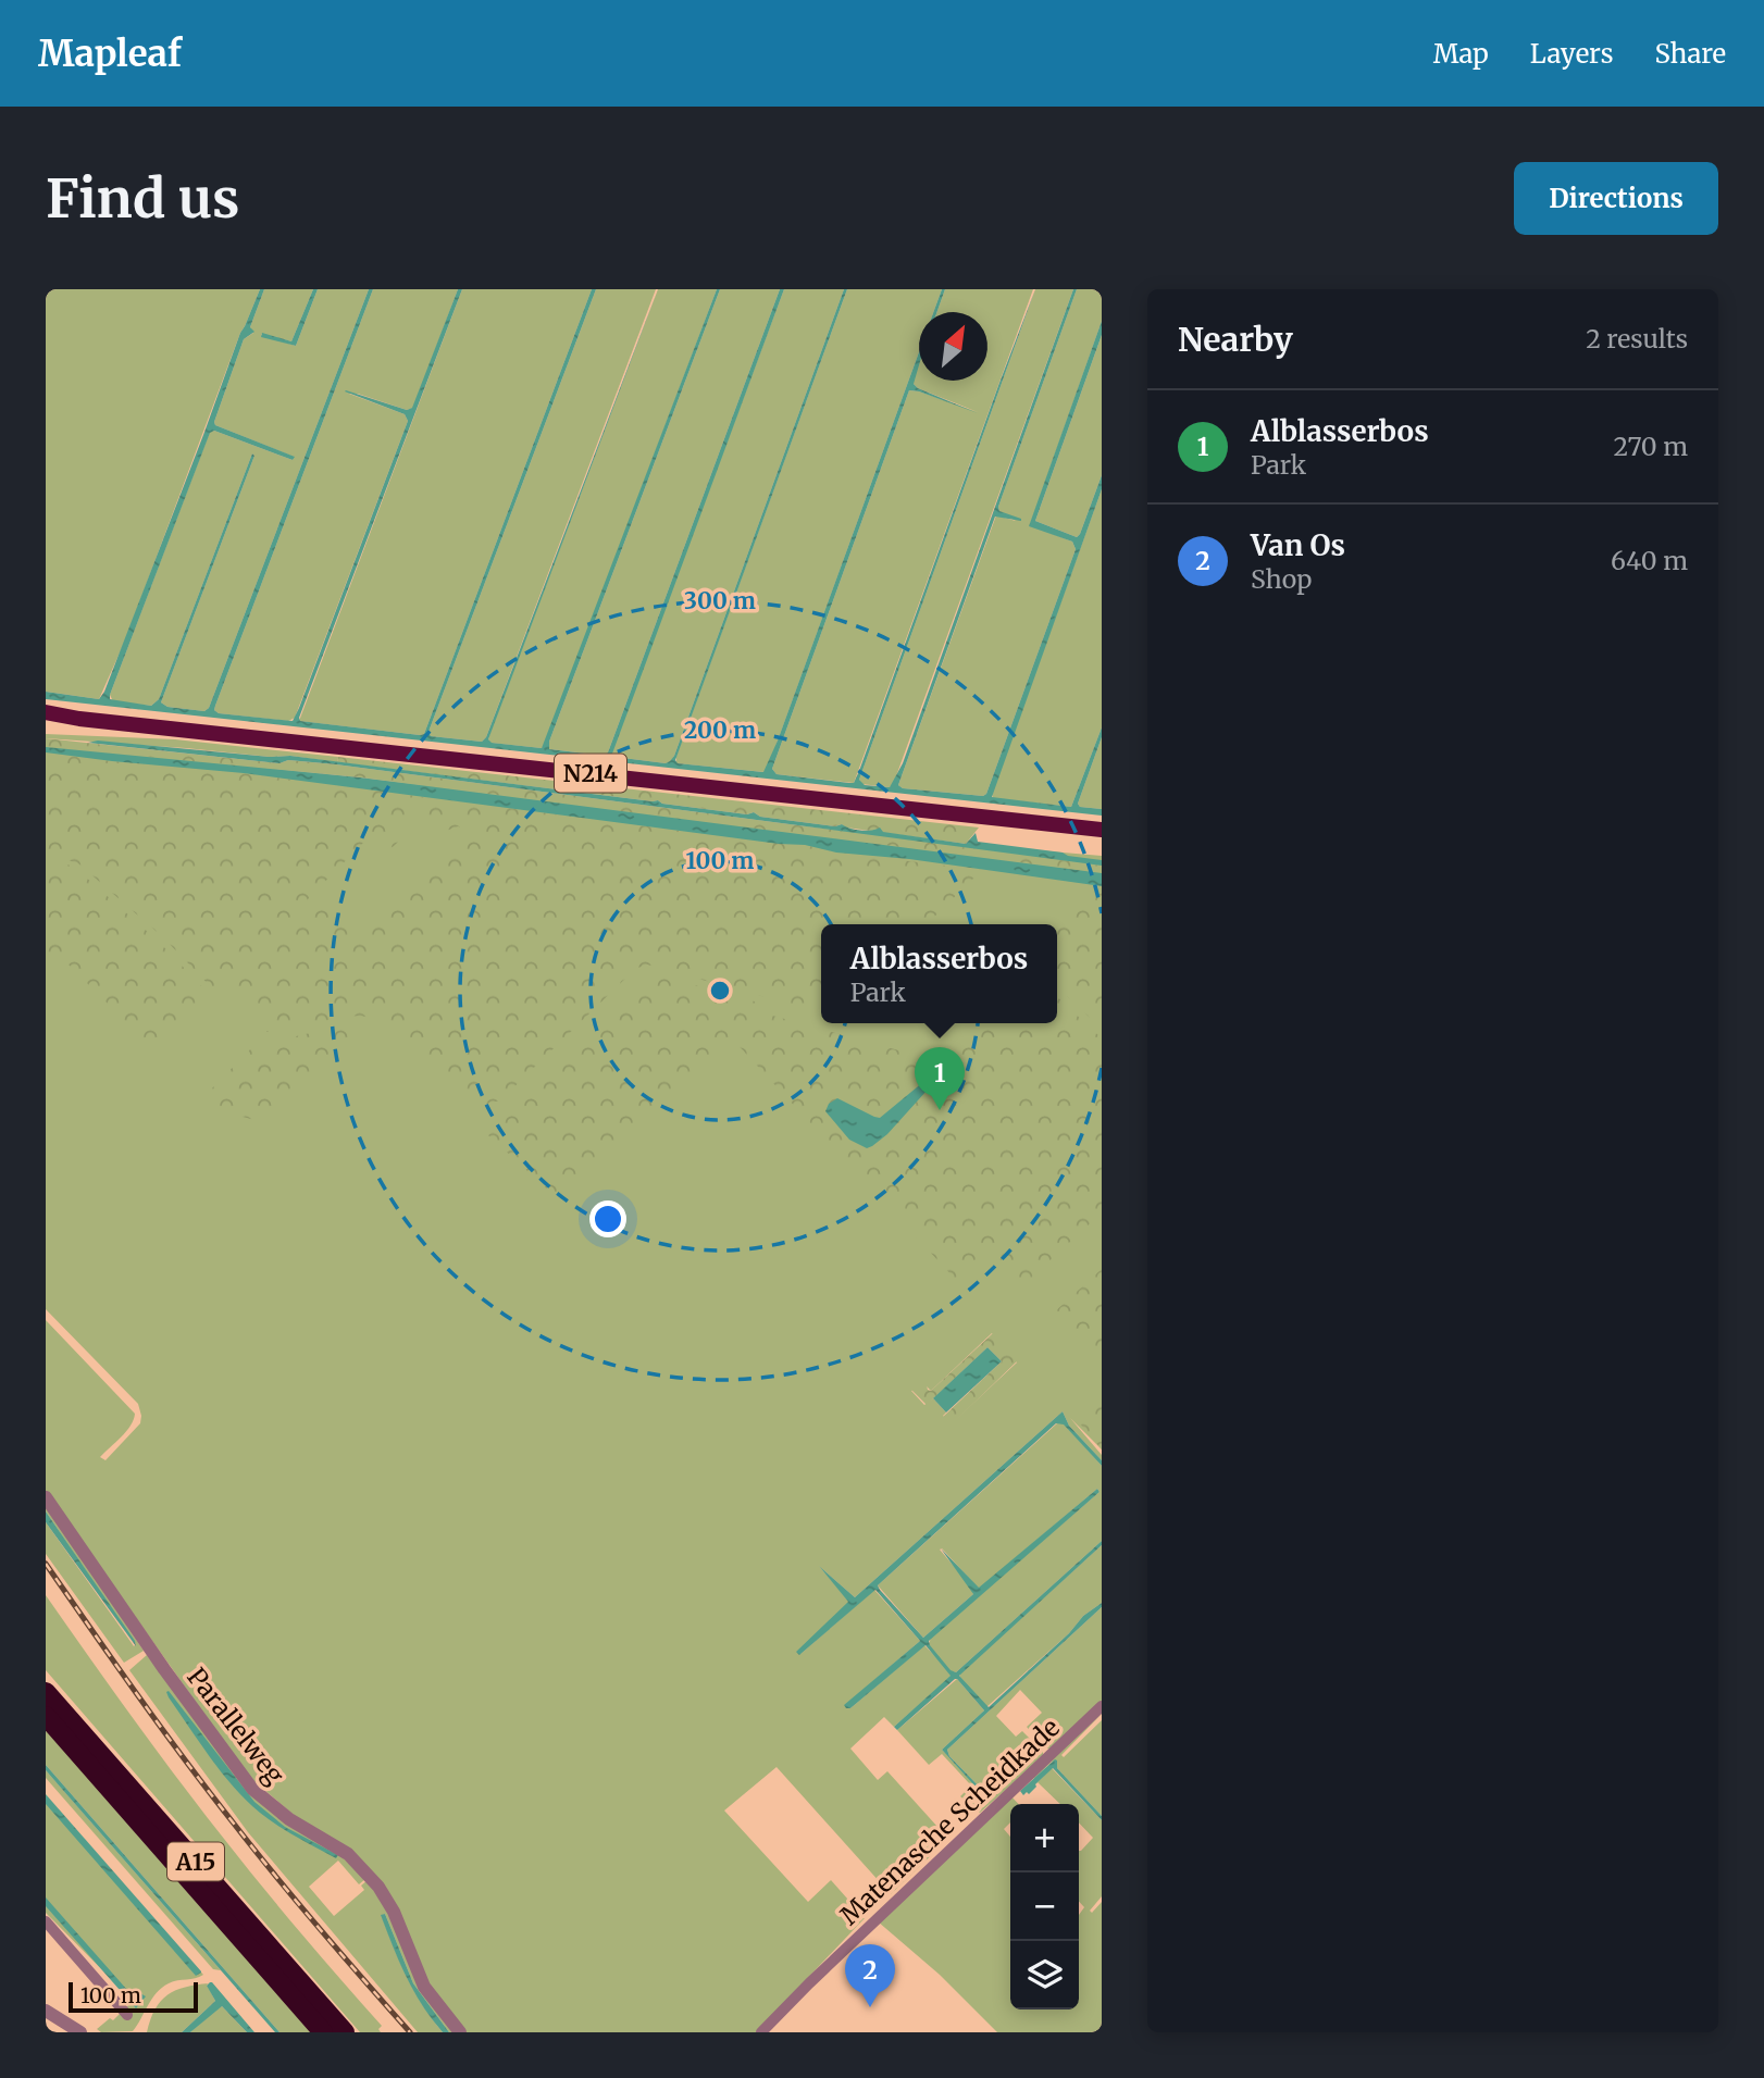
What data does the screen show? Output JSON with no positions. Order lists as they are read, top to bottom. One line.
{"streets":{"highway":["A15"],"main road":["N214"],"street":["Parallelweg","Matenasche Scheidkade"]},"scale_bar":"100 m","north":"top right","page":{"header":"Mapleaf","nav":["Map","Layers","Share"],"buttons":"Directions","title":"Find us","heading":["Nearby","2 results"],"list":[{"mark":"1","name":"Alblasserbos","note":"Park","value":"270 m"},{"mark":"2","name":"Van Os","note":"Shop","value":"640 m"}],"popup":["Alblasserbos","Park"],"pins":["1","2"],"map_buttons":["+","−"],"scale":"100 m"},"rings":["300 m","200 m","100 m"]}
